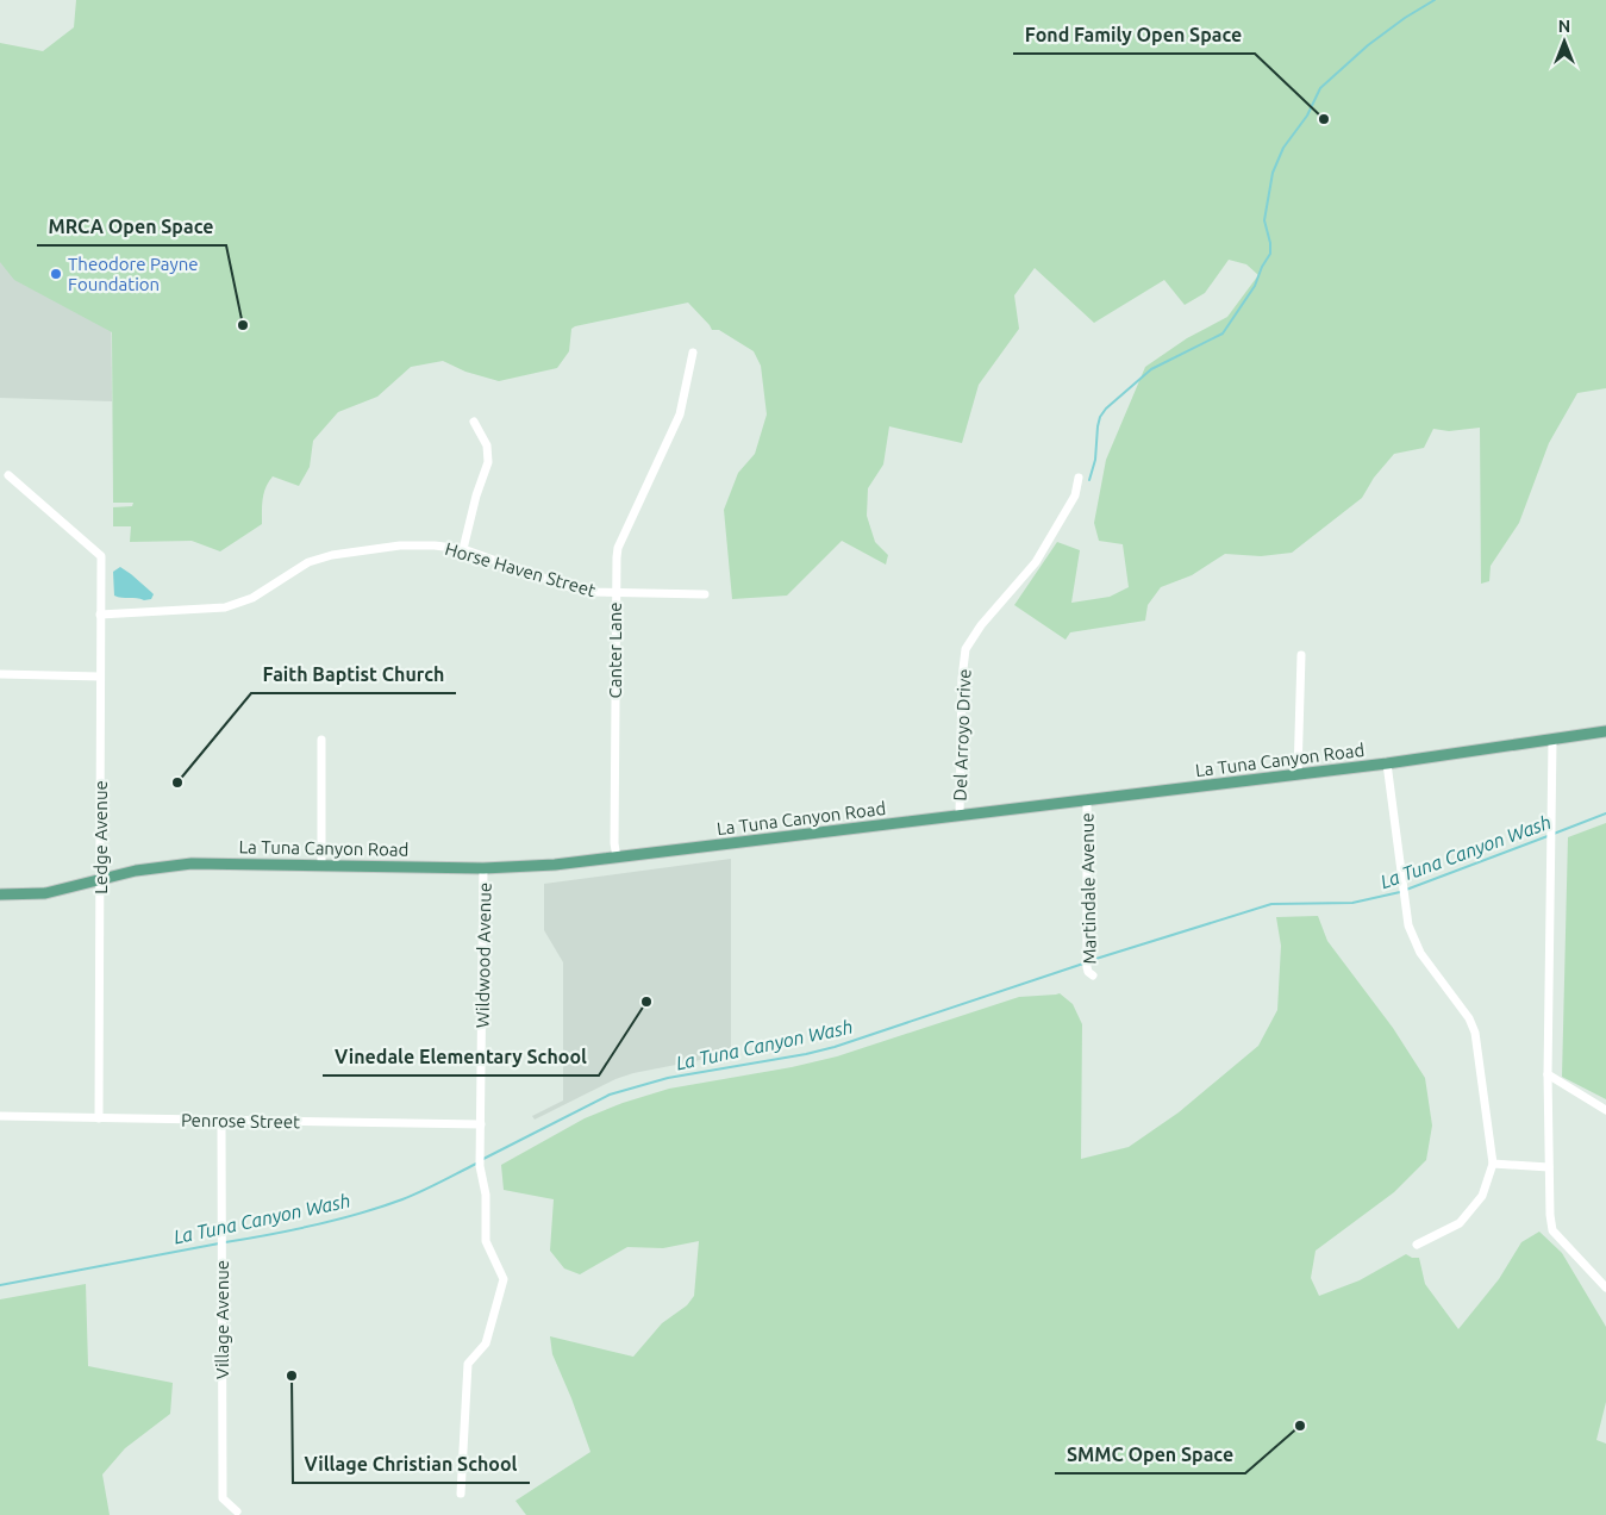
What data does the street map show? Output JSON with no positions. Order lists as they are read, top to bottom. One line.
{"streets":{"main road":["La Tuna Canyon Road"],"street":["Horse Haven Street","Canter Lane","Del Arroyo Drive","Ledge Avenue","Martindale Avenue","Wildwood Avenue","Penrose Street","Village Avenue"]},"crossings":[["Horse Haven Street","Canter Lane"],["Horse Haven Street","Ledge Avenue"],["Canter Lane","La Tuna Canyon Road"],["Del Arroyo Drive","La Tuna Canyon Road"],["La Tuna Canyon Road","Ledge Avenue"],["La Tuna Canyon Road","Martindale Avenue"],["La Tuna Canyon Road","Wildwood Avenue"],["Ledge Avenue","Penrose Street"],["Wildwood Avenue","Penrose Street"],["Penrose Street","Village Avenue"]],"water":["La Tuna Canyon Wash"],"places":["Fond Family Open Space","Theodore Payne Foundation","MRCA Open Space","Faith Baptist Church","Vinedale Elementary School","Village Christian School","SMMC Open Space"],"north":"top"}
